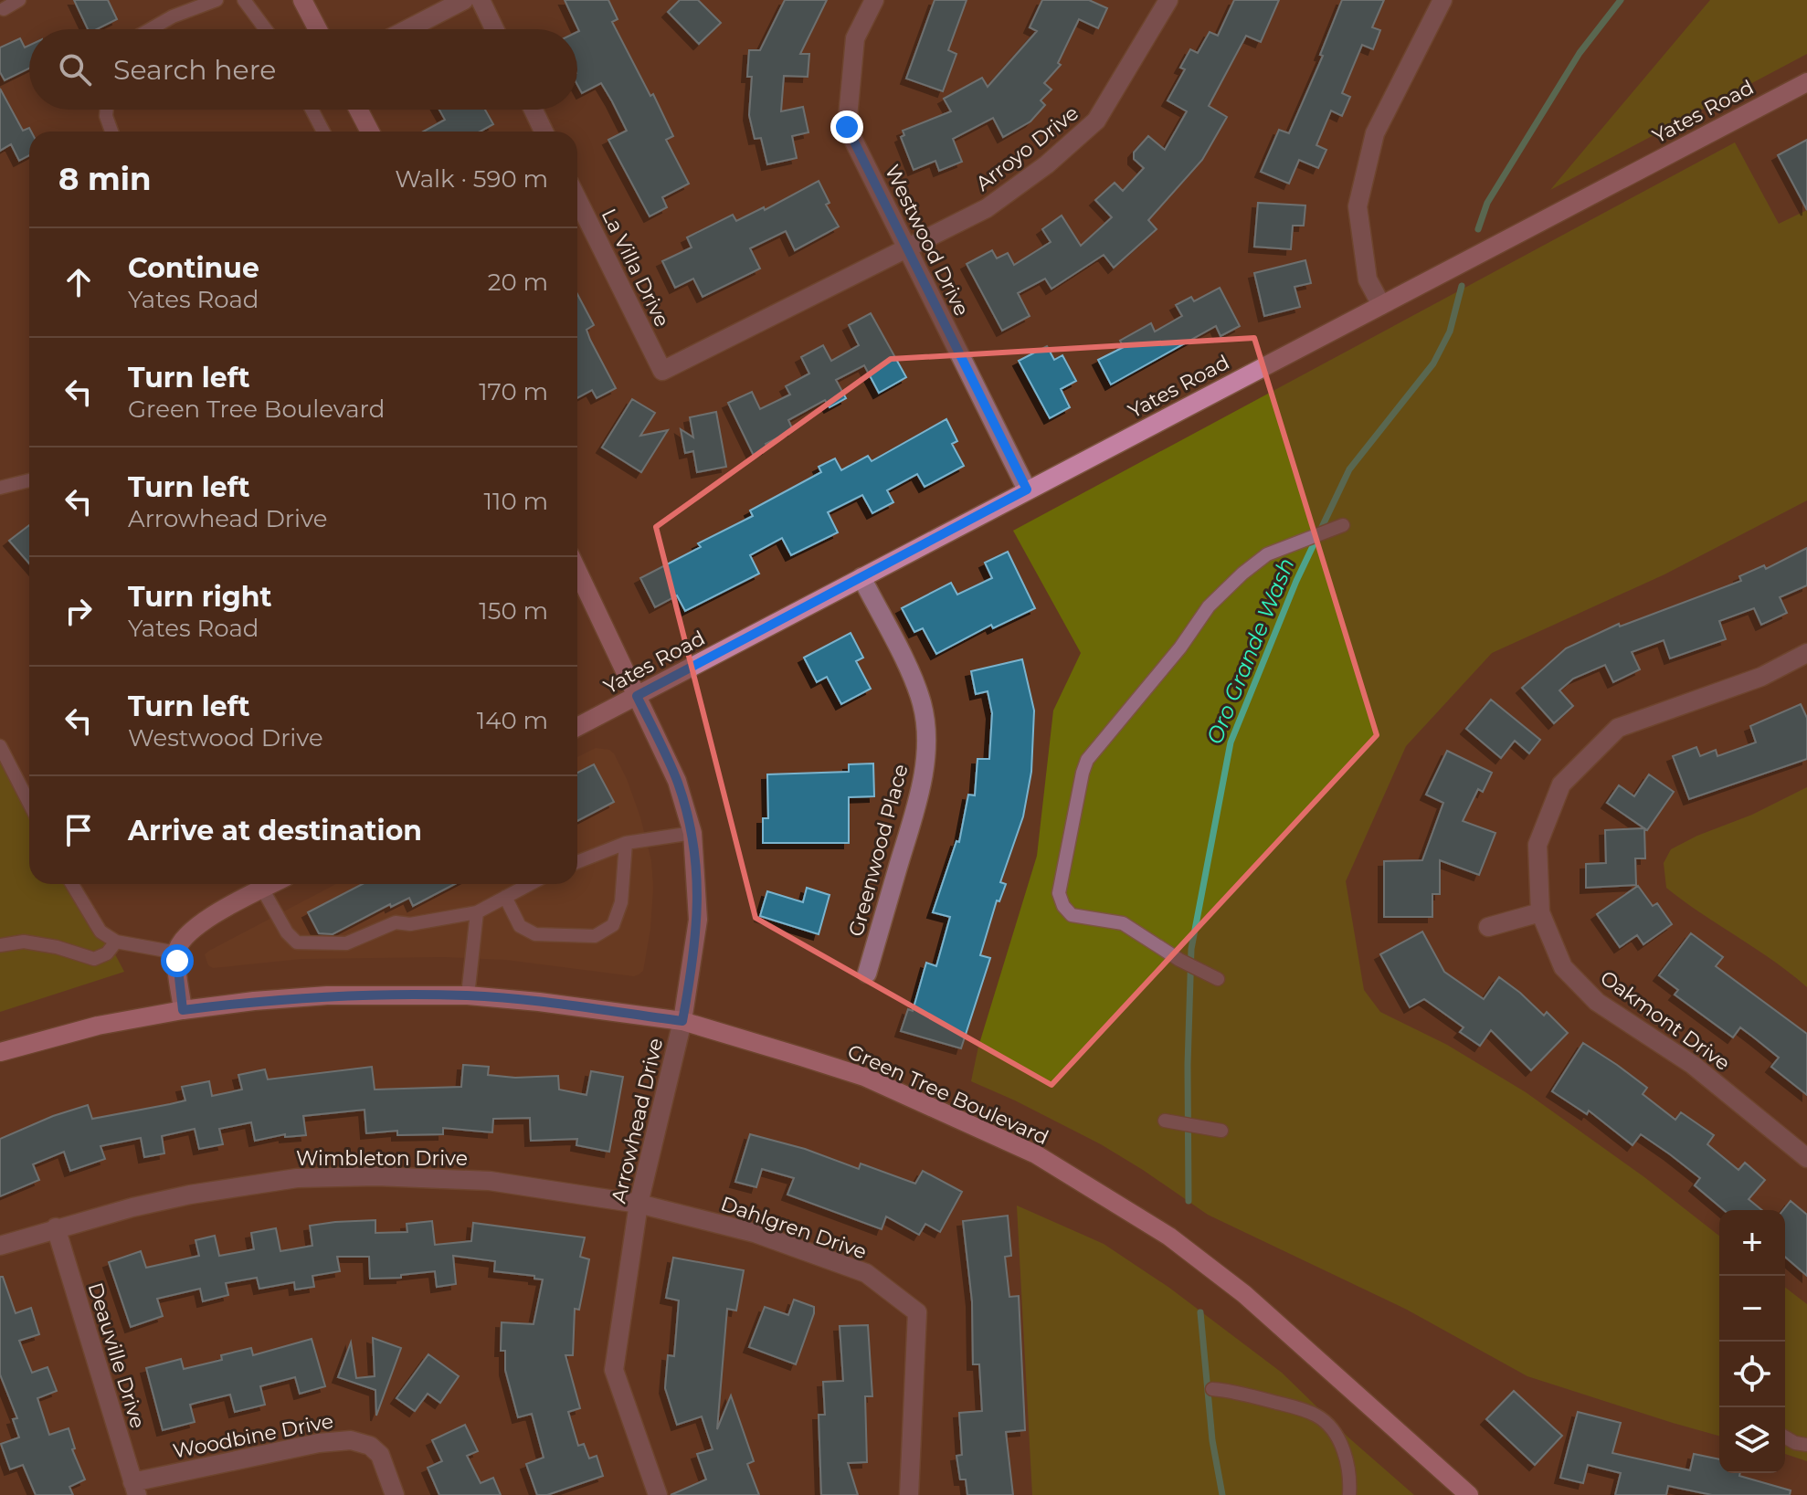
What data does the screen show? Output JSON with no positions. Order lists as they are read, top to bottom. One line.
{"streets":{"main road":["Green Tree Boulevard"],"street":["Yates Road","Arroyo Drive","Westwood Drive","La Villa Drive","Greenwood Place","Oakmont Drive","Arrowhead Drive","Wimbleton Drive","Dahlgren Drive","Deauville Drive","Woodbine Drive"]},"crossings":[["Yates Road","Westwood Drive"],["Yates Road","Greenwood Place"],["Yates Road","Arrowhead Drive"],["Arroyo Drive","Westwood Drive"],["Arroyo Drive","La Villa Drive"],["Green Tree Boulevard","Arrowhead Drive"],["Arrowhead Drive","Wimbleton Drive"],["Arrowhead Drive","Dahlgren Drive"],["Wimbleton Drive","Dahlgren Drive"],["Wimbleton Drive","Deauville Drive"],["Deauville Drive","Woodbine Drive"]],"water":["Oro Grande Wash"],"page":{"search":"Search here","heading":["8 min","Walk · 590 m"],"list":[["Continue","Yates Road","20 m"],["Turn left","Green Tree Boulevard","170 m"],["Turn left","Arrowhead Drive","110 m"],["Turn right","Yates Road","150 m"],["Turn left","Westwood Drive","140 m"],"Arrive at destination"],"map_buttons":["+","−"]}}
